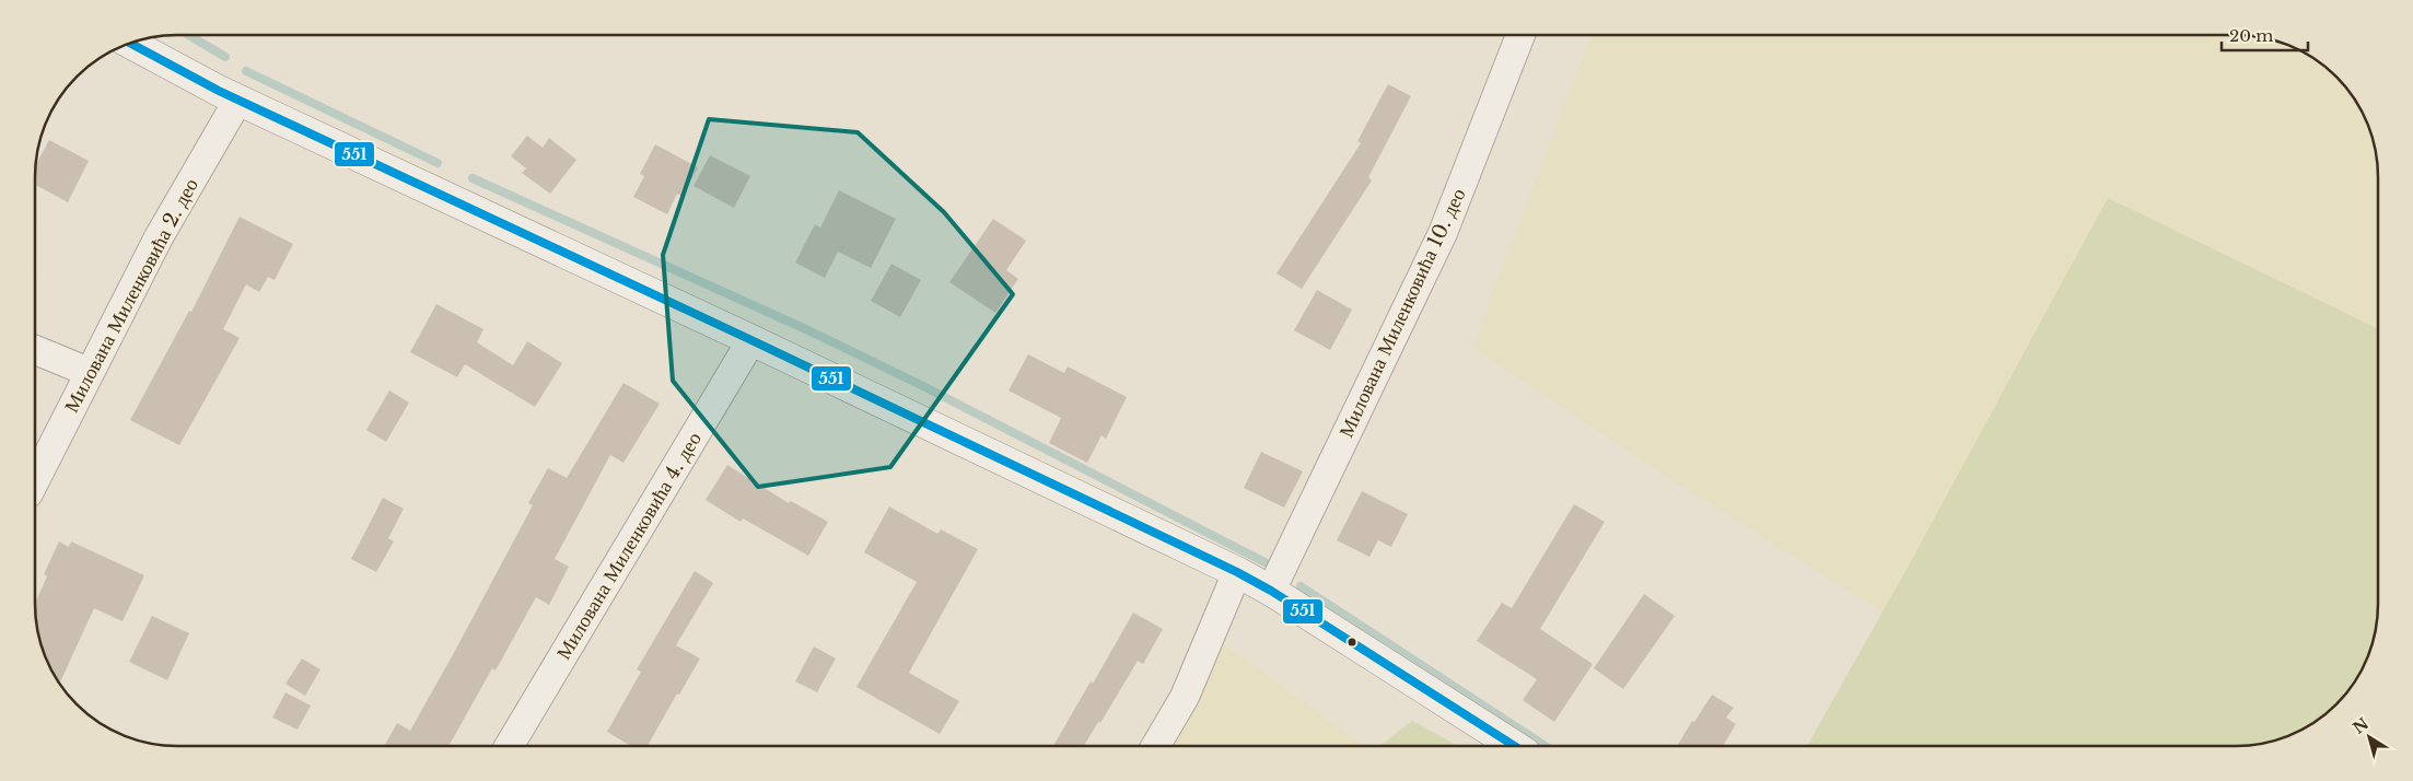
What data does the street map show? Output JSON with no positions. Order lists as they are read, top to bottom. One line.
{"streets":{"street":["Милована Миленковића 2. део","Милована Миленковића 10. део","Милована Миленковића 4. део"]},"lines":["transit line 551"],"scale_bar":"20 m","north":"top left"}
